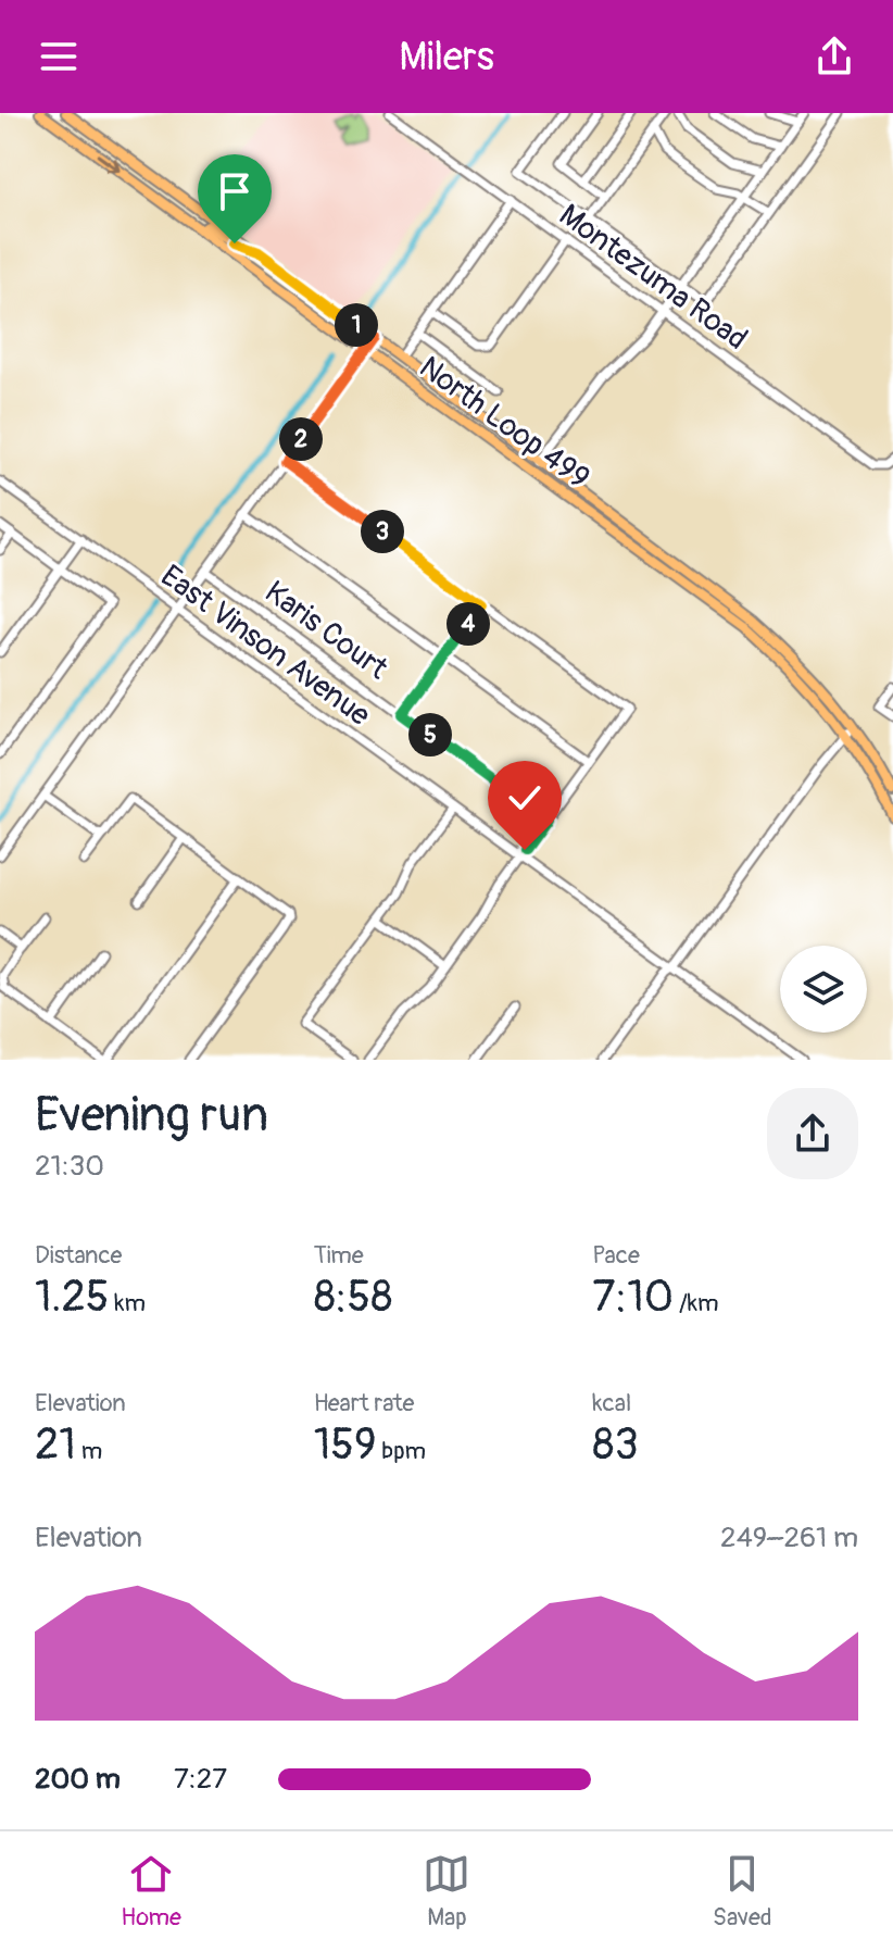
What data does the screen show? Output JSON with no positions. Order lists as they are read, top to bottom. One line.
{"streets":{"main road":["North Loop 499"],"street":["Montezuma Road","Karis Court","East Vinson Avenue"]},"page":{"header":"Milers","pins":["1","2","3","4","5"],"heading":["Evening run","21:30"],"stats":[["Distance","1.25 km"],["Time","8:58"],["Pace","7:10 /km"],["Elevation","21 m"],["Heart rate","159 bpm"],["kcal","83"]],"chart":["Elevation","249–261 m"],"list":[{"name":"200 m","note":"7:27"}],"tabs":["Home","Map","Saved"]}}
